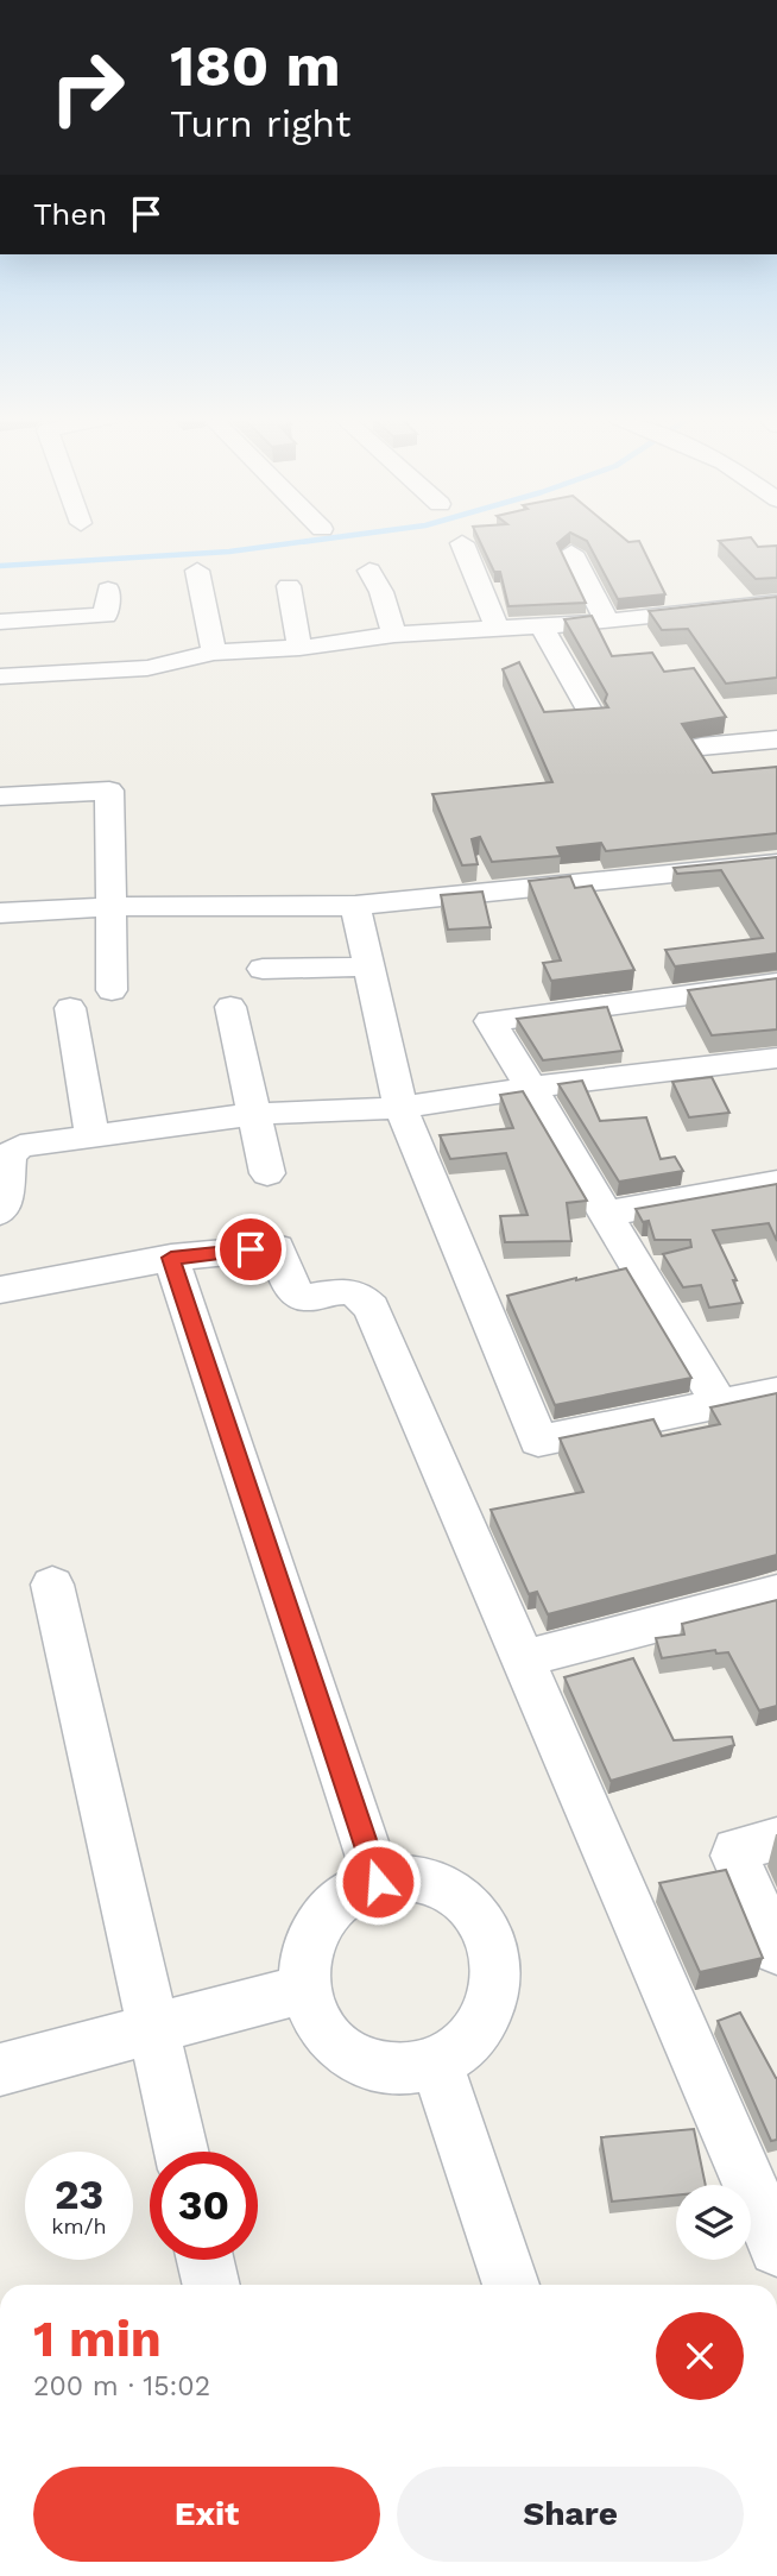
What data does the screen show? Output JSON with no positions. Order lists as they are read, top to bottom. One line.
{"page":{"turn":["180 m","Turn right"],"then":"Then","speed":"23 km/h","limit":"30","heading":["1 min","200 m · 15:02"],"buttons":["Exit","Share"]}}
